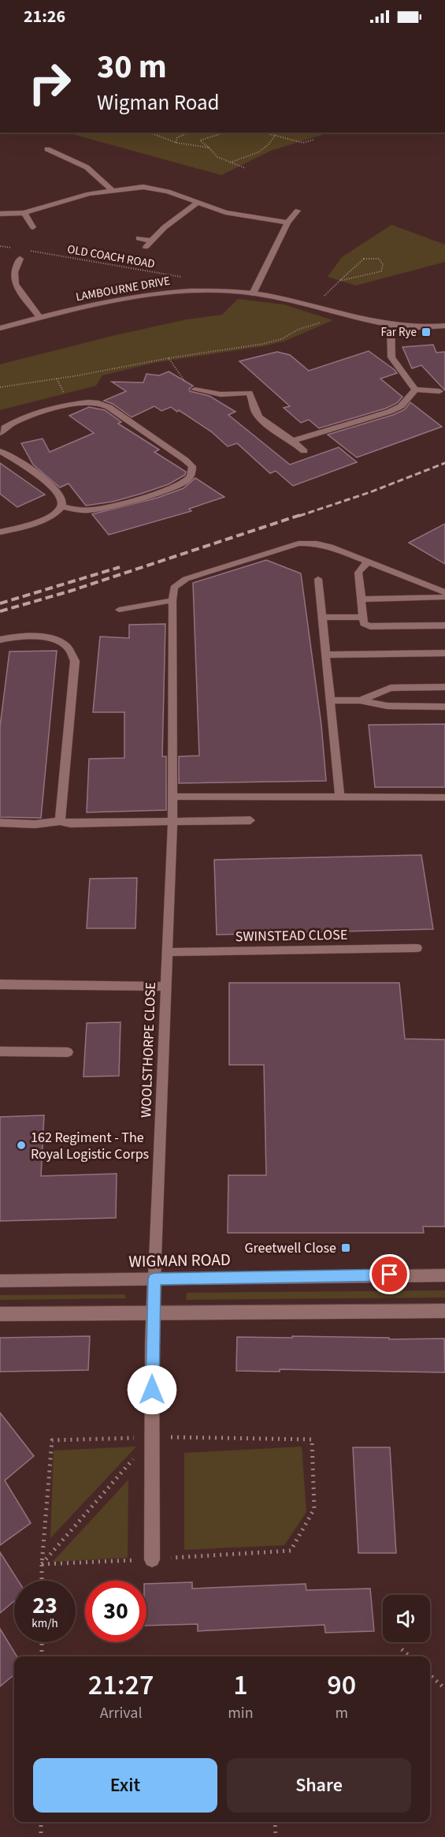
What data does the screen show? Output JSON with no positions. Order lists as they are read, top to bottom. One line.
{"streets":{"street":["LAMBOURNE DRIVE","WIGMAN ROAD"],"lane":["SWINSTEAD CLOSE","WOOLSTHORPE CLOSE"],"path":["OLD COACH ROAD"]},"crossings":[["SWINSTEAD CLOSE","WOOLSTHORPE CLOSE"],["WOOLSTHORPE CLOSE","WIGMAN ROAD"]],"places":{"transit":["Far Rye","Greetwell Close"],"other":["162 Regiment - The Royal Logistic Corps"]},"page":{"status":"21:26","turn":["30 m","Wigman Road"],"speed":"23 km/h","limit":"30","eta":["21:27","Arrival","1","min","90","m"],"buttons":["Exit","Share"]}}
